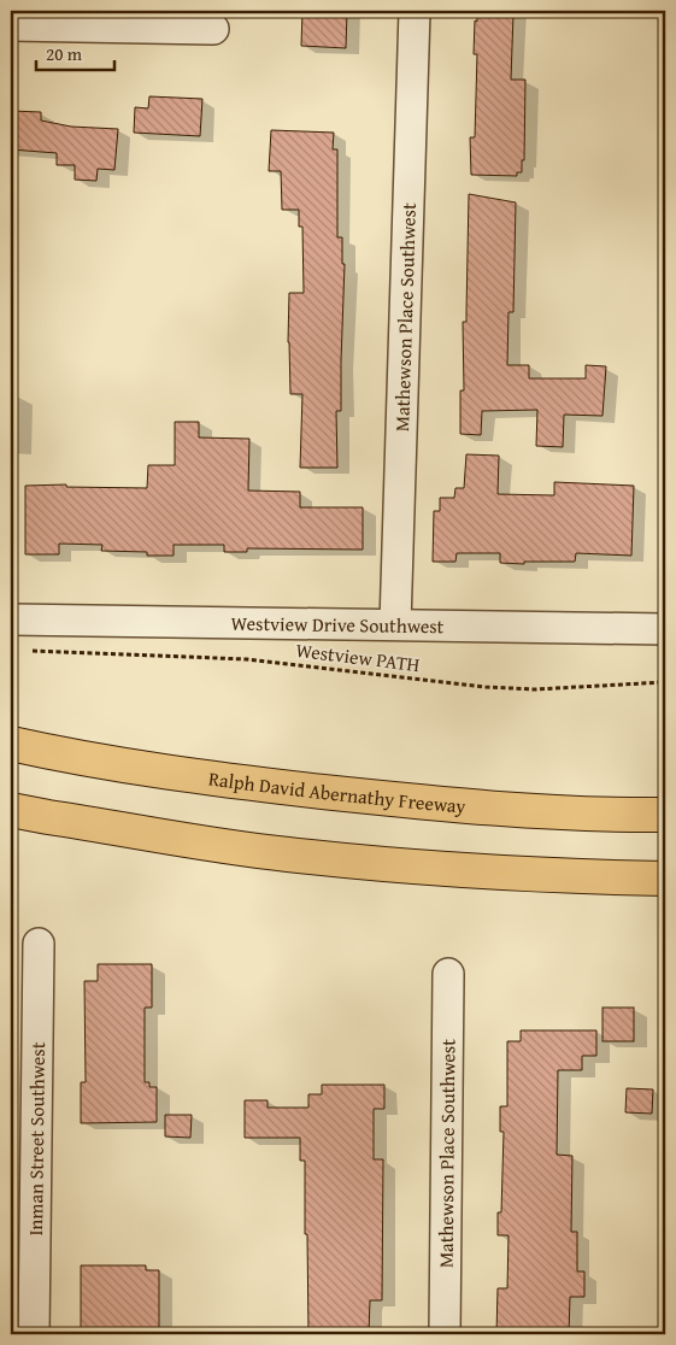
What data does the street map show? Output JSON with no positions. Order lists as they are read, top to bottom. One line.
{"streets":{"highway":["Ralph David Abernathy Freeway"],"street":["Mathewson Place Southwest","Westview Drive Southwest","Inman Street Southwest"],"path":["Westview PATH"]},"crossings":[["Mathewson Place Southwest","Westview Drive Southwest"]],"scale_bar":"20 m"}
